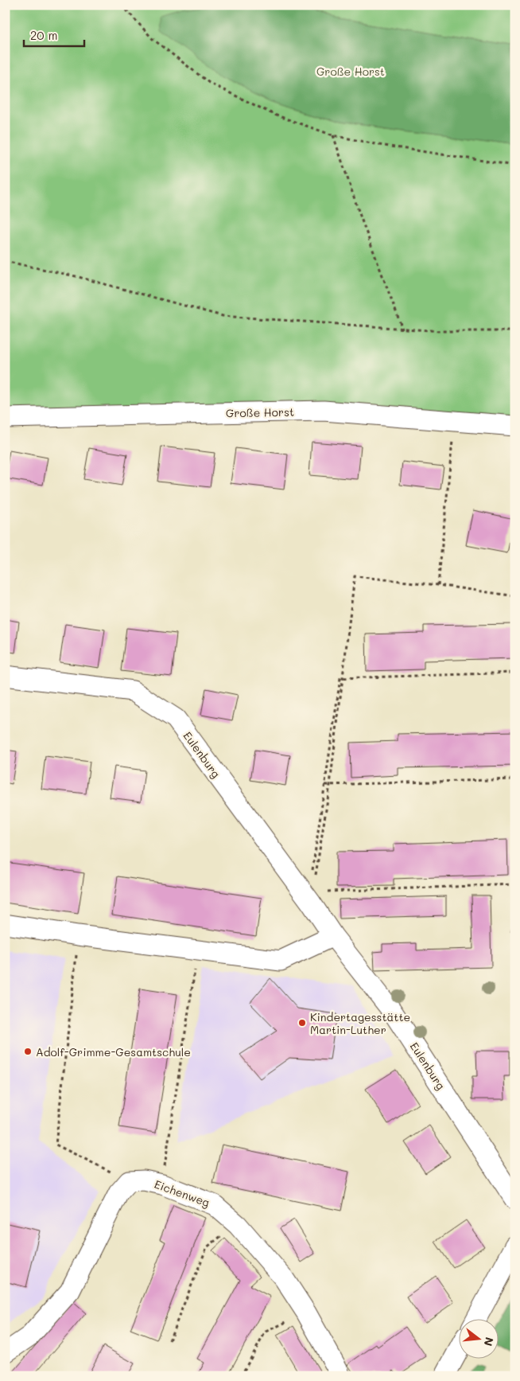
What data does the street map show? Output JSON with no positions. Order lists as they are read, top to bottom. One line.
{"streets":{"street":["Große Horst","Eulenburg","Eichenweg"]},"parks":["Große Horst"],"places":["Kindertagesstätte Martin-Luther","Adolf-Grimme-Gesamtschule"],"scale_bar":"20 m","north":"right"}
